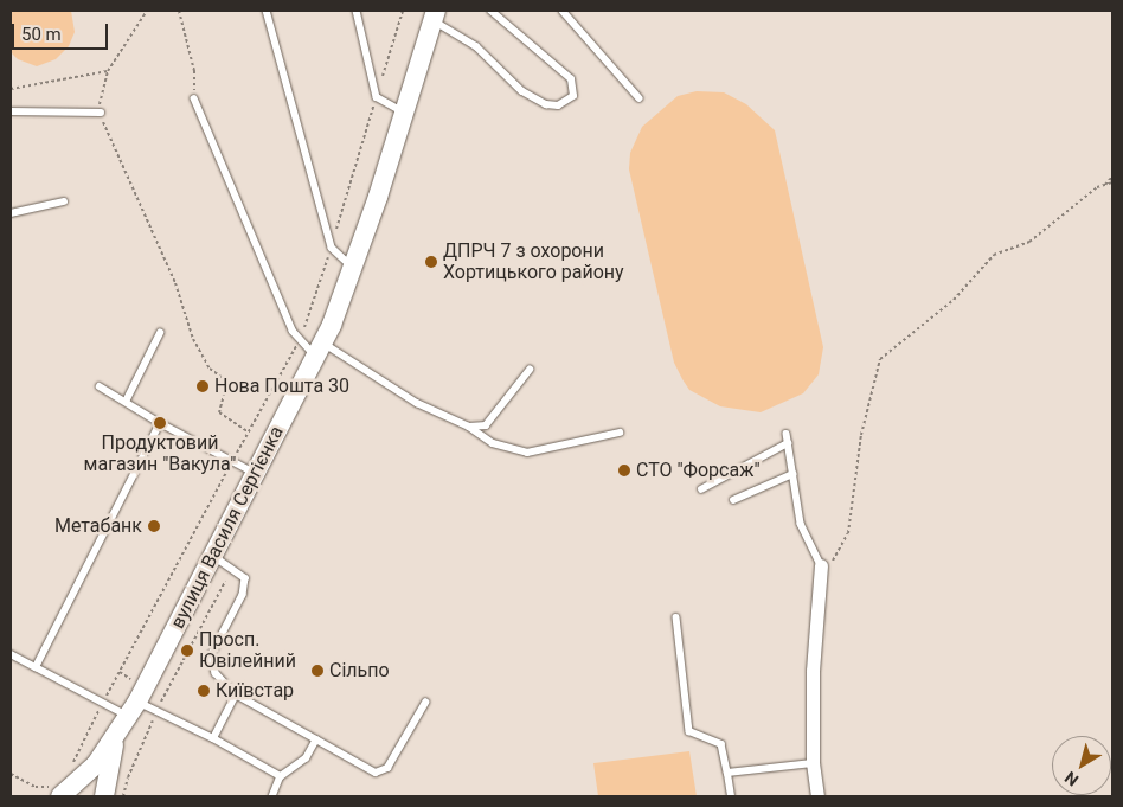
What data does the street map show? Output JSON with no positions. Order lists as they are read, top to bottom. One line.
{"streets":{"main road":["вулиця Василя Сергієнка"]},"places":["ДПРЧ 7 з охорони Хортицького району","Нова Пошта 30","Продуктовий магазин \"Вакула\"","СТО \"Форсаж\"","Метабанк","Просп. Ювілейний","Сільпо","Київстар"],"scale_bar":"50 m","north":"bottom left"}
